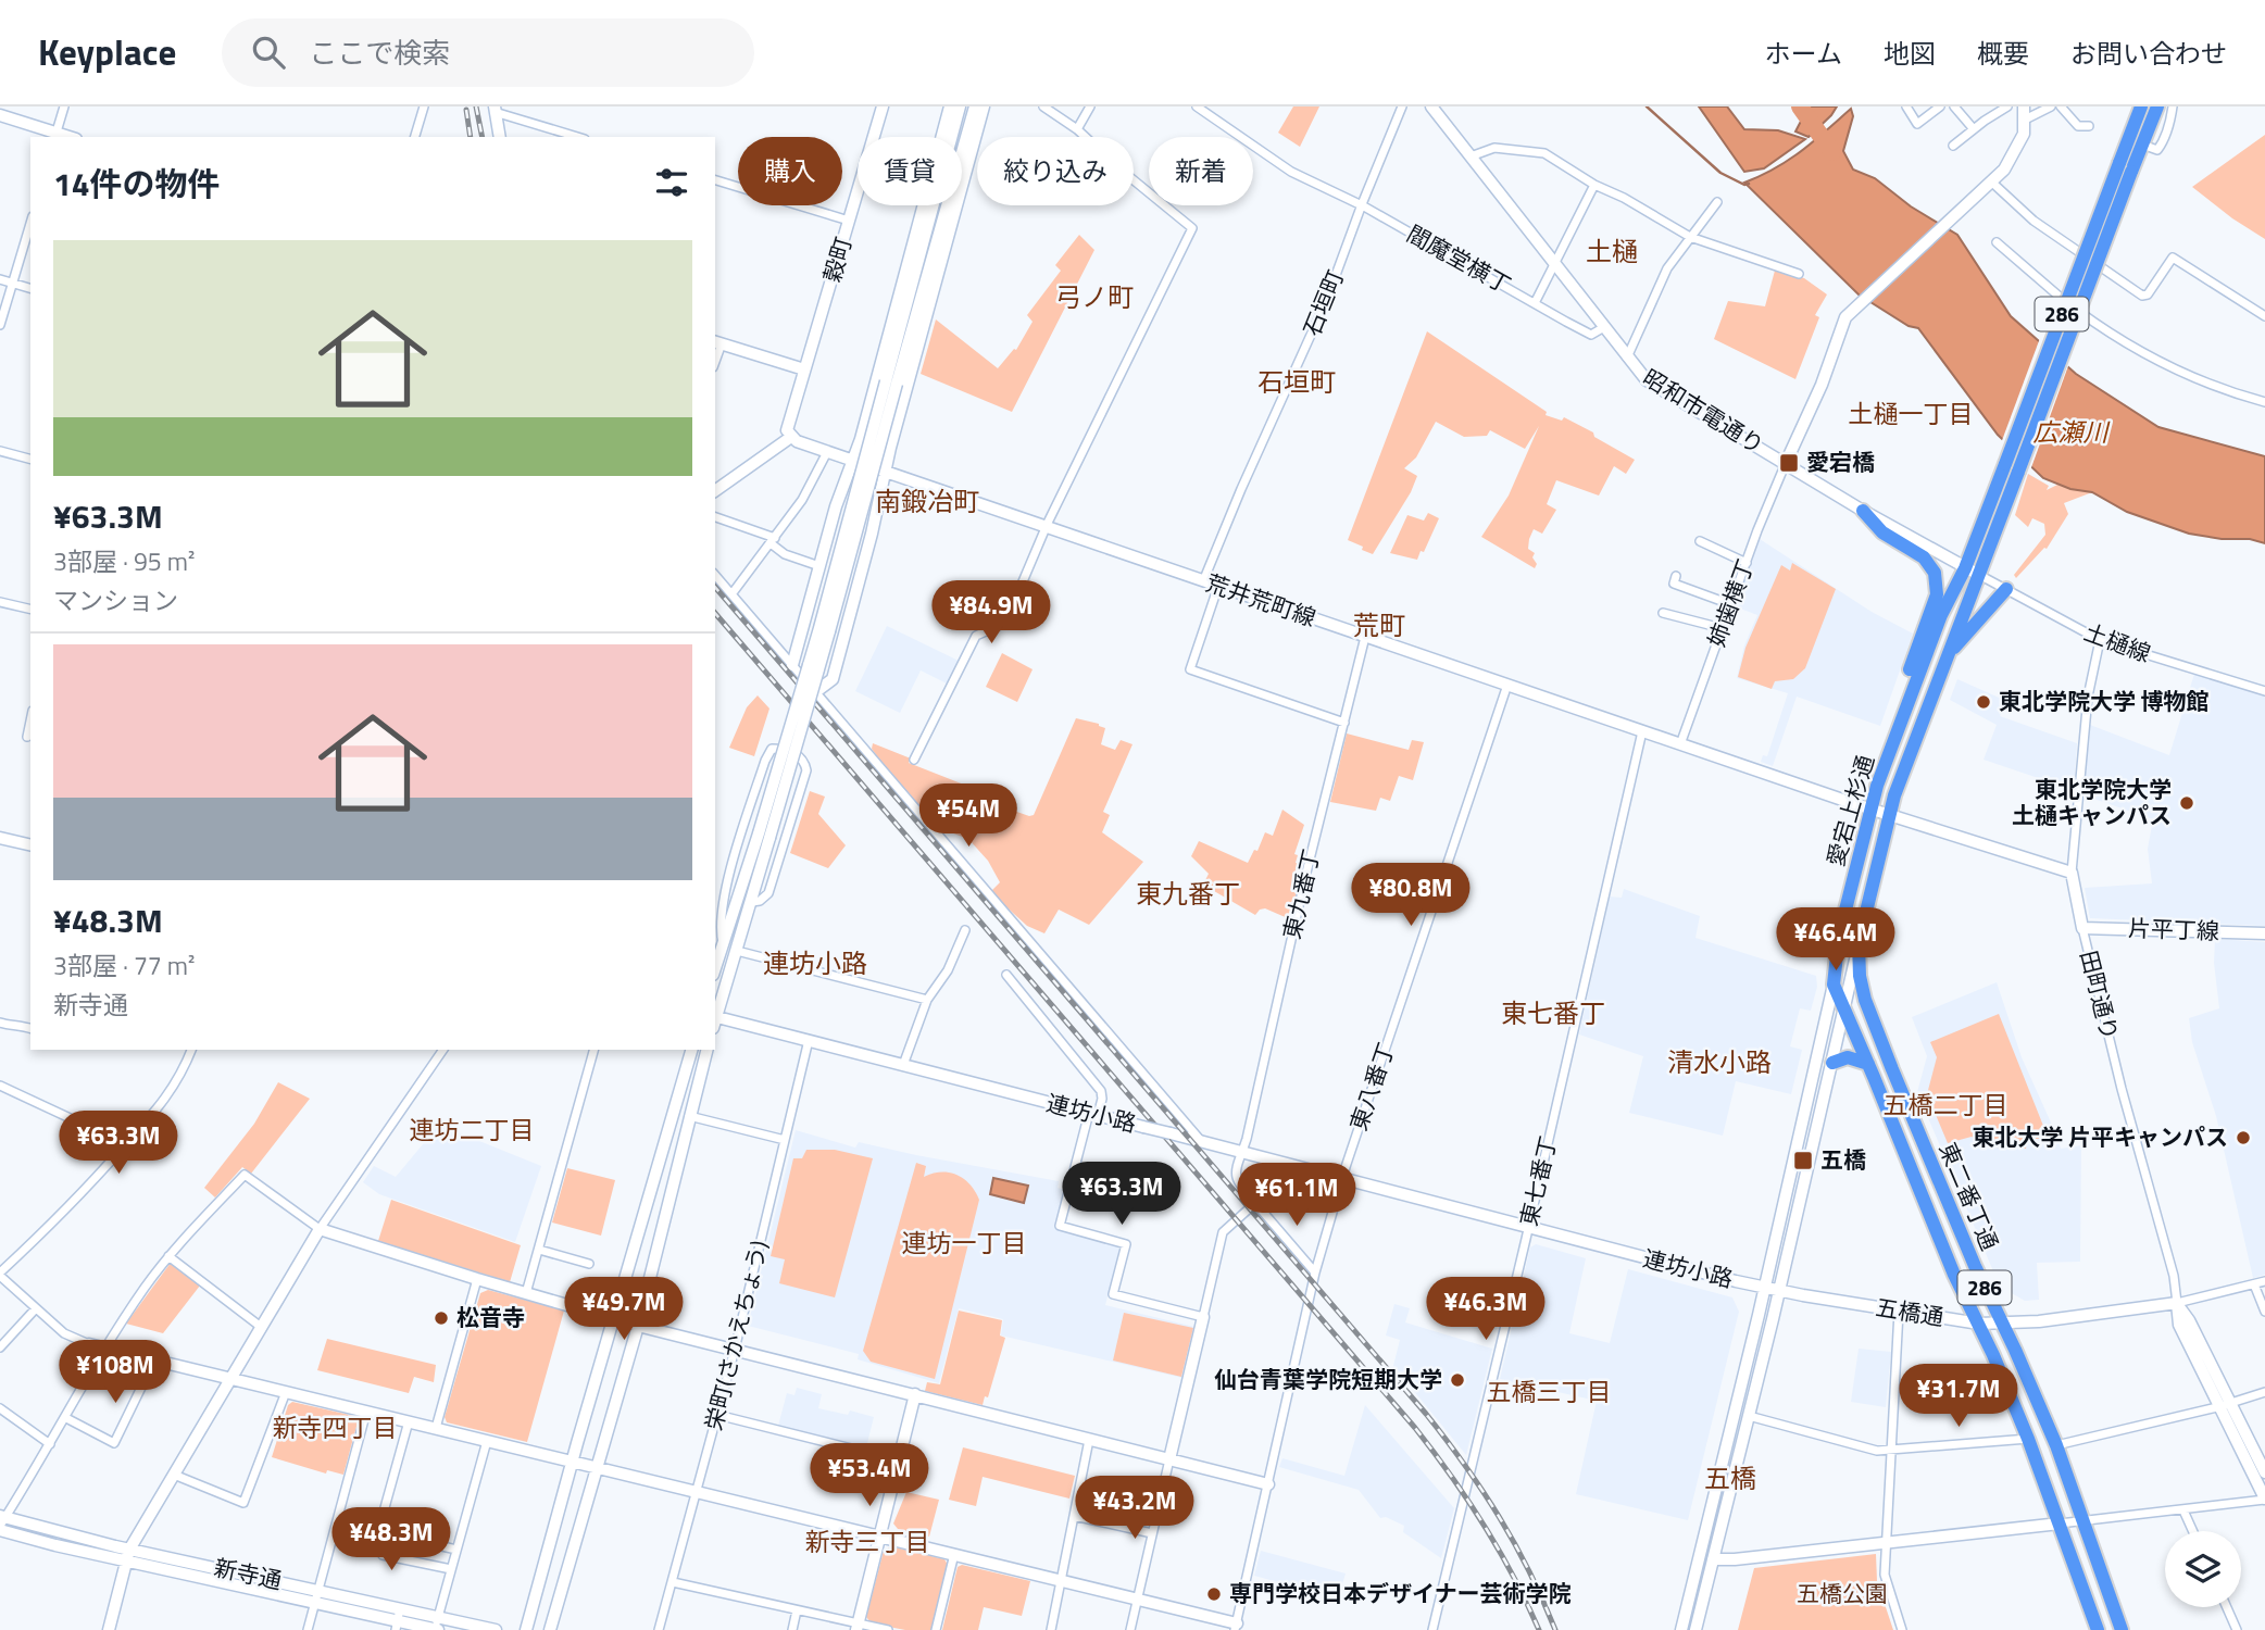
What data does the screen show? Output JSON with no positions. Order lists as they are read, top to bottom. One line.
{"streets":{"highway":["286","愛宕上杉通","東二番丁通"],"street":["穀町","閻魔堂横丁","石垣町","昭和市電通り","荒井荒町線","姉歯横丁","土樋線","東九番丁","片平丁線","田町通り","東八番丁","連坊小路","東七番丁","五橋通","栄町(さかえちょう)","新寺通"]},"crossings":[["閻魔堂横丁","石垣町"],["閻魔堂横丁","昭和市電通り"],["石垣町","荒井荒町線"],["286","愛宕上杉通"],["昭和市電通り","姉歯横丁"],["昭和市電通り","土樋線"],["昭和市電通り","愛宕上杉通"],["荒井荒町線","姉歯横丁"],["荒井荒町線","愛宕上杉通"],["荒井荒町線","東九番丁"],["荒井荒町線","東八番丁"],["荒井荒町線","東七番丁"],["土樋線","愛宕上杉通"],["愛宕上杉通","連坊小路"],["愛宕上杉通","東二番丁通"],["愛宕上杉通","五橋通"],["東九番丁","連坊小路"],["片平丁線","田町通り"],["田町通り","五橋通"],["東八番丁","連坊小路"],["連坊小路","東七番丁"],["連坊小路","五橋通"],["連坊小路","栄町(さかえちょう)"],["東二番丁通","五橋通"]],"districts":["土樋","弓ノ町","石垣町","土樋一丁目","南鍛冶町","荒町","東九番丁","連坊小路","東七番丁","清水小路","五橋二丁目","連坊二丁目","連坊一丁目","五橋三丁目","新寺四丁目","五橋","新寺三丁目"],"water":["広瀬川"],"parks":["五橋公園"],"places":{"transit":["愛宕橋","五橋"],"other":["東北学院大学 博物館","東北学院大学 土樋キャンパス","東北大学 片平キャンパス","松音寺","仙台青葉学院短期大学","専門学校日本デザイナー芸術学院"]},"page":{"header":"Keyplace","search":"ここで検索","nav":["ホーム","地図","概要","お問い合わせ"],"chip":["購入","賃貸","絞り込み","新着"],"heading":"14件の物件","list":[{"name":"¥63.3M","note":"3部屋 · 95 m² · マンション"},{"name":"¥48.3M","note":"3部屋 · 77 m² · 新寺通"}],"price":["¥84.9M","¥54M","¥80.8M","¥46.4M","¥63.3M","¥63.3M","¥61.1M","¥49.7M","¥46.3M","¥108M","¥31.7M","¥53.4M","¥43.2M","¥48.3M"]}}
